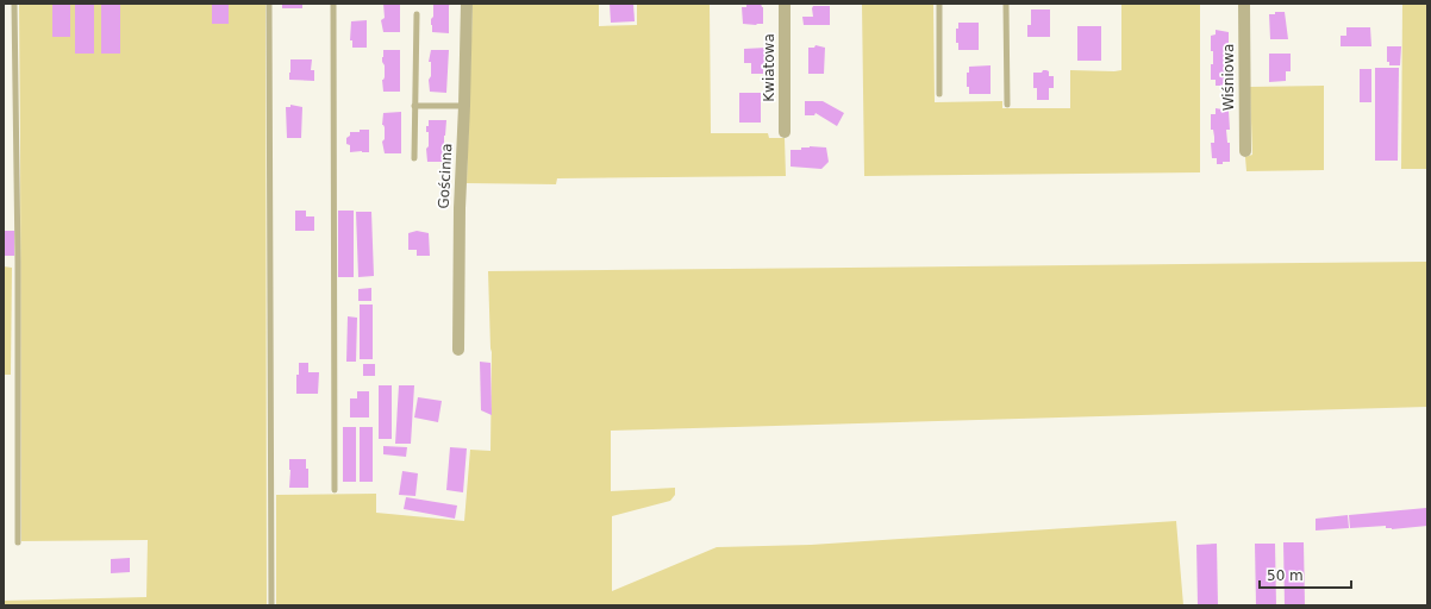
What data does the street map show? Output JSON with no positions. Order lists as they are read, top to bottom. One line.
{"streets":{"street":["Kwiatowa","Wiśniowa","Gościnna"]},"scale_bar":"50 m"}
